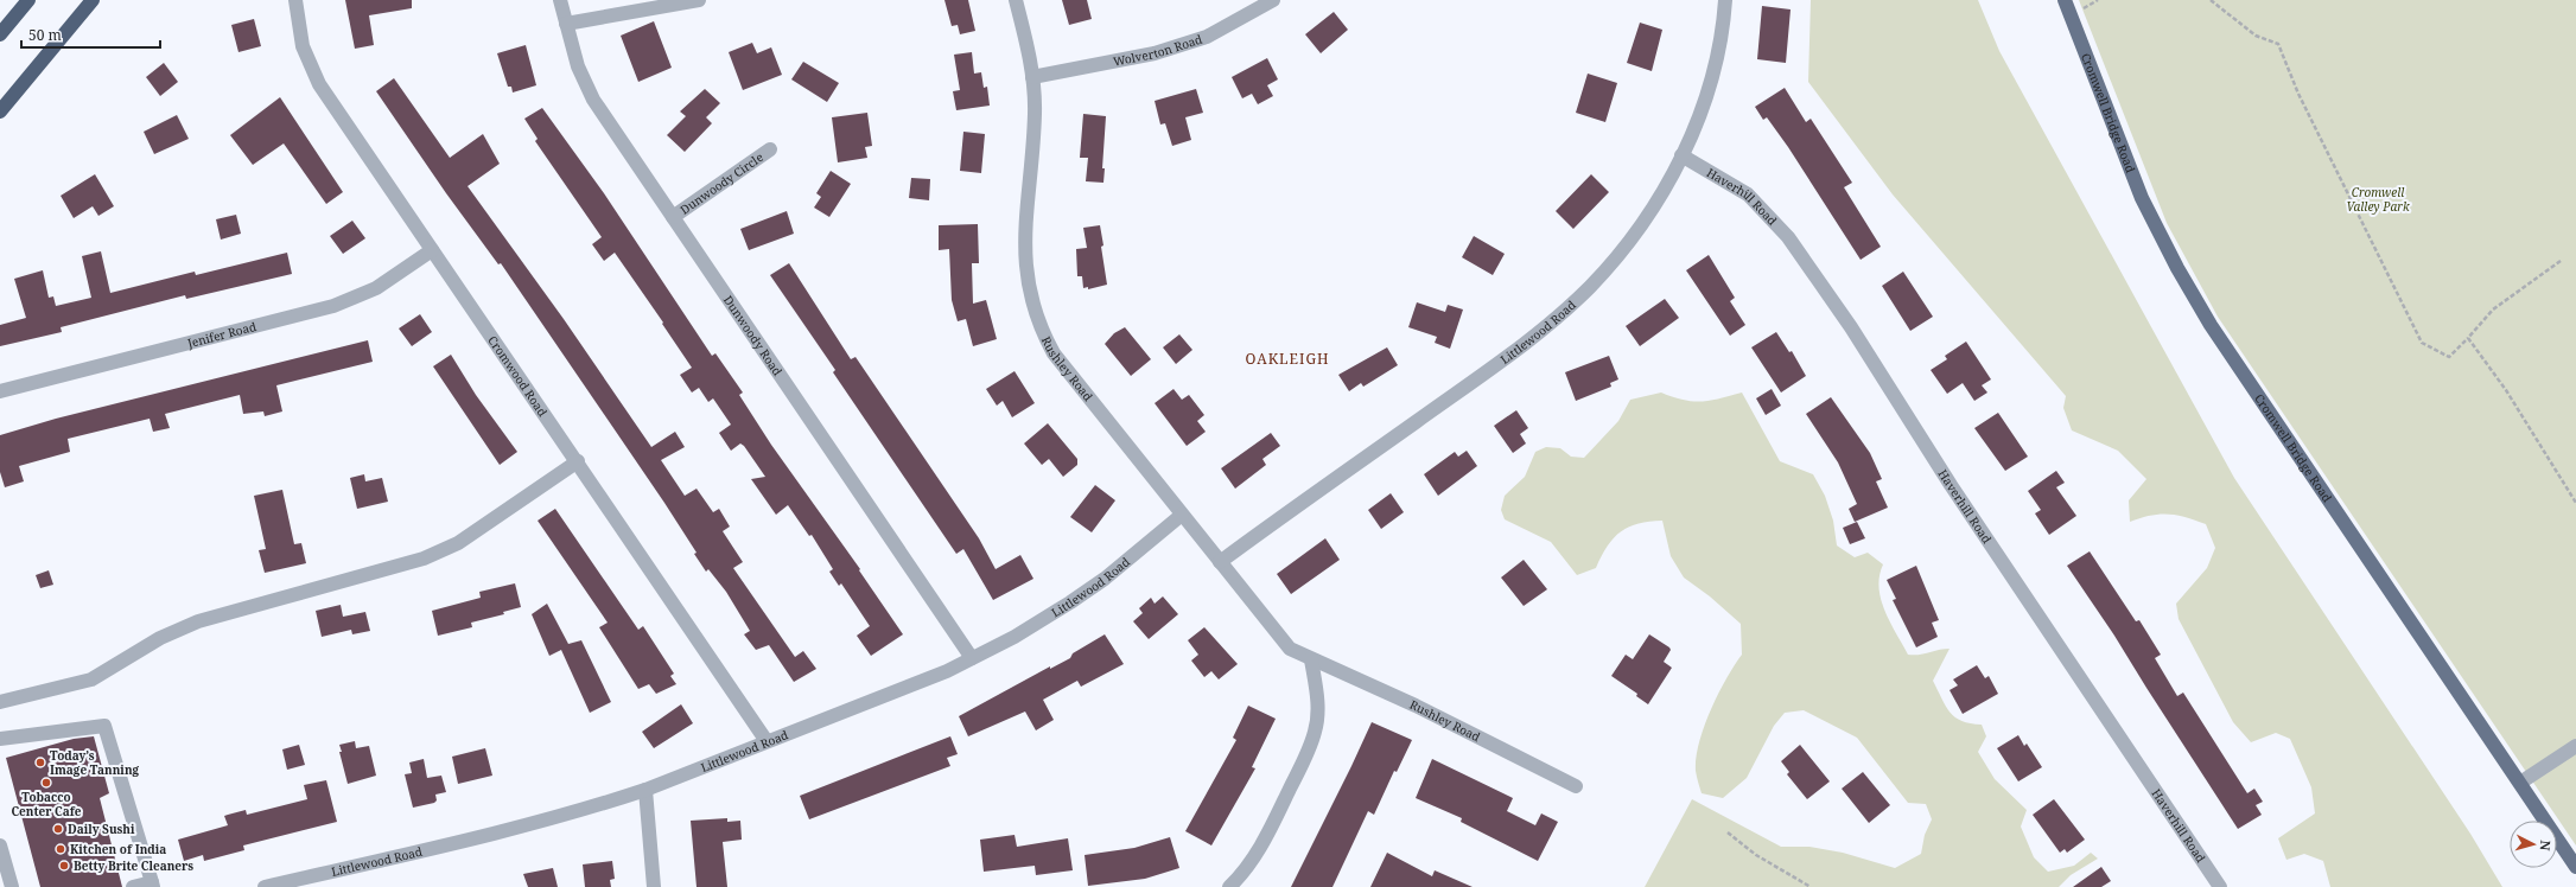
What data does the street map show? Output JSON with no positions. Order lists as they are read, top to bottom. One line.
{"streets":{"main road":["Cromwell Bridge Road"],"street":["Wolverton Road","Dunwoody Circle","Haverhill Road","Littlewood Road","Jenifer Road","Dunwoody Road","Rushley Road","Cromwood Road"]},"crossings":[["Wolverton Road","Rushley Road"],["Dunwoody Circle","Dunwoody Road"],["Haverhill Road","Littlewood Road"],["Littlewood Road","Dunwoody Road"],["Littlewood Road","Rushley Road"],["Littlewood Road","Cromwood Road"],["Jenifer Road","Cromwood Road"]],"districts":["OAKLEIGH"],"parks":["Cromwell Valley Park"],"places":["Today’s Image Tanning","Tobacco Center Cafe","Daily Sushi","Kitchen of India","Betty Brite Cleaners"],"scale_bar":"50 m","north":"right"}
